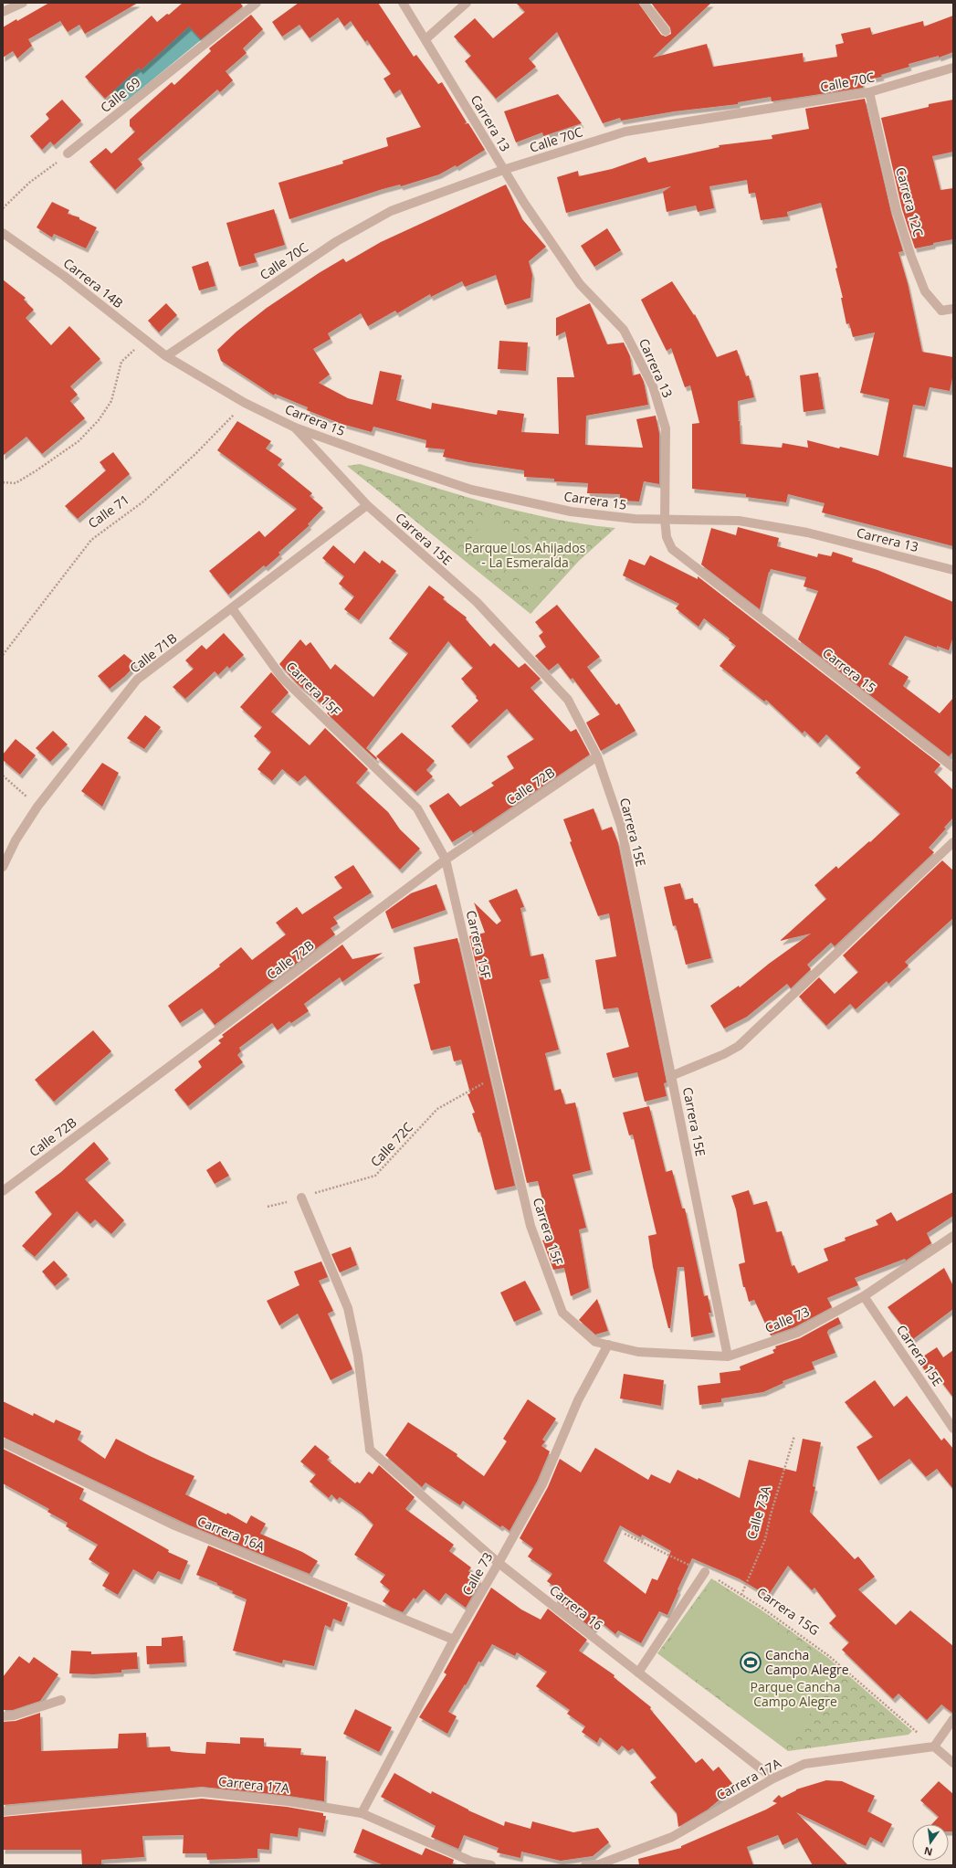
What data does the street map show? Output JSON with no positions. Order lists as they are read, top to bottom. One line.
{"streets":{"street":["Calle 70C","Calle 69","Carrera 13","Carrera 12C","Carrera 14B","Carrera 15","Carrera 15E","Calle 71B","Carrera 15F","Calle 72B","Calle 73","Carrera 16A","Carrera 16","Carrera 17A"],"path":["Calle 71","Calle 72C","Calle 73A","Carrera 15G"]},"crossings":[["Calle 70C","Carrera 13"],["Calle 70C","Carrera 12C"],["Calle 70C","Carrera 14B"],["Calle 70C","Carrera 15"],["Carrera 13","Carrera 15"],["Carrera 14B","Carrera 15"],["Carrera 15","Calle 71"],["Carrera 15","Carrera 15E"],["Carrera 15E","Calle 71B"],["Carrera 15E","Calle 72B"],["Carrera 15E","Calle 73"],["Calle 71B","Carrera 15F"],["Carrera 15F","Calle 72B"],["Carrera 15F","Calle 72C"],["Carrera 15F","Calle 73"],["Calle 72C","Carrera 16"],["Calle 73","Carrera 16A"],["Calle 73","Carrera 16"],["Calle 73","Carrera 17A"],["Calle 73A","Carrera 15G"],["Carrera 16","Carrera 17A"],["Carrera 15G","Carrera 17A"]],"parks":["Parque Los Ahijados - La Esmeralda","Parque Cancha Campo Alegre"],"places":{"sports":["Cancha Campo Alegre"]},"north":"bottom"}
